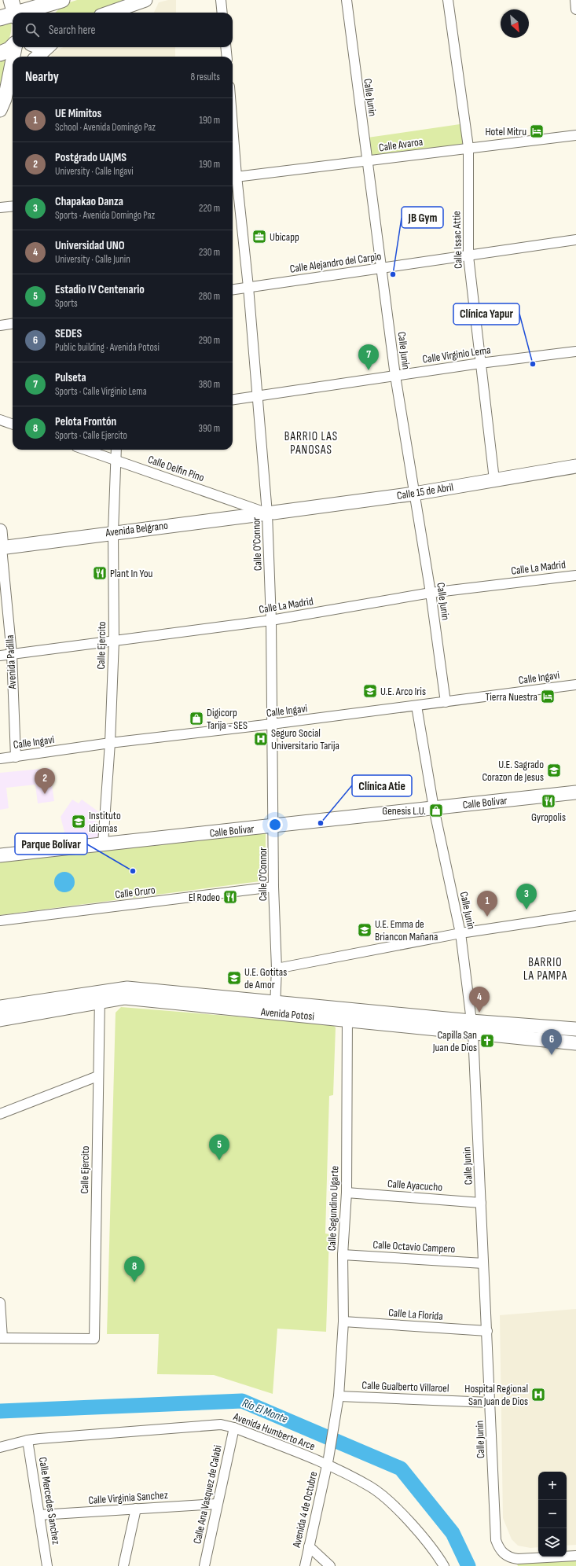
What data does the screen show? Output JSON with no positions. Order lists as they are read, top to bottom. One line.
{"streets":{"street":["Calle Junin","Calle Avaroa","Calle Issac Attie","Calle Alejandro del Carpio","Calle Virginio Lema","Calle Delfin Pino","Calle 15 de Abril","Avenida Belgrano","Calle O'Connor","Calle La Madrid","Calle Ejercito","Avenida Padilla","Calle Ingavi","Calle Bolívar","Calle Oruro","Avenida Potosi","Calle Ayacucho","Calle Segundino Ugarte","Calle Octavio Campero","Calle La Florida","Calle Gualberto Villaroel","Avenida Humberto Arce","Calle Ana Vasquez de Calabi","Calle Virginia Sanchez","Calle Mercedes Sanchez","Avenida 4 de Octubre"]},"crossings":[["Calle Junin","Calle Avaroa"],["Calle Junin","Calle Alejandro del Carpio"],["Calle Junin","Calle Virginio Lema"],["Calle Junin","Calle 15 de Abril"],["Calle Junin","Calle La Madrid"],["Calle Junin","Calle Ingavi"],["Calle Junin","Calle Bolívar"],["Calle Junin","Avenida Potosi"],["Calle Junin","Calle Ayacucho"],["Calle Junin","Calle Octavio Campero"],["Calle Junin","Calle La Florida"],["Calle Junin","Calle Gualberto Villaroel"],["Calle Avaroa","Calle Issac Attie"],["Calle Avaroa","Calle O'Connor"],["Calle Issac Attie","Calle Alejandro del Carpio"],["Calle Issac Attie","Calle Virginio Lema"],["Calle Issac Attie","Calle 15 de Abril"],["Calle Alejandro del Carpio","Calle O'Connor"],["Calle Virginio Lema","Calle O'Connor"],["Calle Delfin Pino","Calle 15 de Abril"],["Calle Delfin Pino","Avenida Belgrano"],["Calle Delfin Pino","Calle O'Connor"],["Calle Delfin Pino","Calle Ejercito"],["Calle 15 de Abril","Avenida Belgrano"],["Calle 15 de Abril","Calle O'Connor"],["Avenida Belgrano","Calle O'Connor"],["Avenida Belgrano","Calle Ejercito"],["Avenida Belgrano","Avenida Padilla"],["Calle O'Connor","Calle La Madrid"],["Calle O'Connor","Calle Ingavi"],["Calle O'Connor","Calle Bolívar"],["Calle O'Connor","Calle Oruro"],["Calle O'Connor","Avenida Potosi"],["Calle La Madrid","Calle Ejercito"],["Calle La Madrid","Avenida Padilla"],["Calle Ejercito","Calle Ingavi"],["Calle Ejercito","Calle Bolívar"],["Calle Ejercito","Avenida Potosi"],["Avenida Padilla","Calle Ingavi"],["Avenida Potosi","Calle Segundino Ugarte"],["Calle Ayacucho","Calle Segundino Ugarte"],["Calle Segundino Ugarte","Calle Octavio Campero"],["Calle Segundino Ugarte","Calle La Florida"],["Calle Segundino Ugarte","Calle Gualberto Villaroel"],["Calle Segundino Ugarte","Avenida 4 de Octubre"],["Avenida Humberto Arce","Calle Ana Vasquez de Calabi"],["Avenida Humberto Arce","Calle Mercedes Sanchez"],["Avenida Humberto Arce","Avenida 4 de Octubre"],["Calle Ana Vasquez de Calabi","Calle Virginia Sanchez"],["Calle Virginia Sanchez","Calle Mercedes Sanchez"]],"districts":["BARRIO LAS PANOSAS","BARRIO LA PAMPA"],"water":["Río El Monte"],"places":{"hotel":["Hotel Mitru","Tierra Nuestra"],"office":["Ubicapp"],"other":["JB Gym","Clínica Yapur","Clínica Atie","Parque Bolívar"],"restaurant":["Plant In You","Gyropolis","El Rodeo"],"school or university":["U.E. Arco Iris","U.E. Sagrado Corazon de Jesus","Instituto Idiomas","U.E. Emma de Briancon Mañana","U.E. Gotitas de Amor"],"shop":["Digicorp Tarija - SES","Genesis L.U."],"hospital":["Seguro Social Universitario Tarija","Hospital Regional San Juan de Dios"],"church":["Capilla San Juan de Dios"]},"north":"bottom right","page":{"search":"Search here","heading":["Nearby","8 results"],"list":[{"mark":"1","name":"UE Mimitos","note":"School · Avenida Domingo Paz","value":"190 m"},{"mark":"2","name":"Postgrado UAJMS","note":"University · Calle Ingavi","value":"190 m"},{"mark":"3","name":"Chapakao Danza","note":"Sports · Avenida Domingo Paz","value":"220 m"},{"mark":"4","name":"Universidad UNO","note":"University · Calle Junin","value":"230 m"},{"mark":"5","name":"Estadio IV Centenario","note":"Sports","value":"280 m"},{"mark":"6","name":"SEDES","note":"Public building · Avenida Potosi","value":"290 m"},{"mark":"7","name":"Pulseta","note":"Sports · Calle Virginio Lema","value":"380 m"},{"mark":"8","name":"Pelota Frontón","note":"Sports · Calle Ejercito","value":"390 m"}],"pins":["7","2","3","1","4","6","5","8"],"map_buttons":["+","−"]}}
